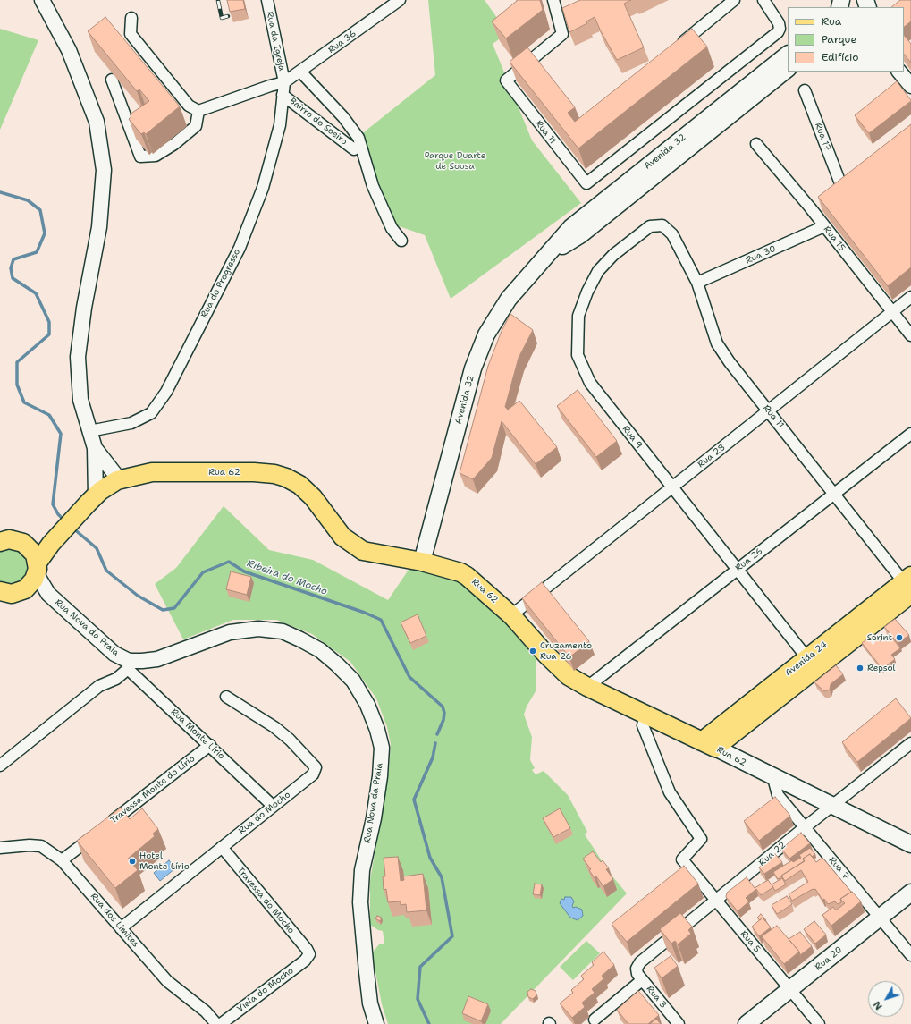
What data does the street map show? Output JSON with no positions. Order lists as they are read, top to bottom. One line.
{"streets":{"main road":["Avenida 32","Rua 62","Avenida 24","Rua 20"],"street":["Rua da Igreja","Rua 36","Bairro do Soeiro","Rua 11","Rua 17","Rua 15","Rua 30","Rua do Progresso","Rua 9","Rua 28","Rua 26","Rua Nova da Praia","Rua Monte Lírio","Travessa Monte do Lírio","Rua do Mocho","Rua 22","Rua 7","Travessa do Mocho","Rua dos Limites","Rua 5","Viela do Mocho","Rua 3"]},"crossings":[["Rua da Igreja","Rua 36"],["Rua da Igreja","Rua do Progresso"],["Rua 36","Rua do Progresso"],["Bairro do Soeiro","Rua do Progresso"],["Rua 11","Rua 30"],["Rua 11","Rua 9"],["Rua 11","Rua 28"],["Rua 11","Rua 26"],["Rua 11","Avenida 24"],["Avenida 32","Rua 62"],["Rua 15","Rua 30"],["Rua 15","Rua 28"],["Rua 9","Rua 28"],["Rua 9","Rua 26"],["Rua 9","Avenida 24"],["Rua 28","Rua 62"],["Rua 62","Rua 26"],["Rua 62","Rua Nova da Praia"],["Rua 62","Avenida 24"],["Rua 62","Rua 22"],["Rua 62","Rua 7"],["Rua 62","Rua 5"],["Rua Nova da Praia","Rua Monte Lírio"],["Rua Monte Lírio","Travessa Monte do Lírio"],["Rua Monte Lírio","Rua do Mocho"],["Travessa Monte do Lírio","Rua dos Limites"],["Rua do Mocho","Travessa do Mocho"],["Rua do Mocho","Rua dos Limites"],["Rua 22","Rua 7"],["Rua 22","Rua 5"],["Rua 22","Rua 3"],["Rua 7","Rua 20"],["Travessa do Mocho","Viela do Mocho"],["Rua 5","Rua 20"]],"water":["Ribeira do Mocho"],"parks":["Parque Duarte de Sousa"],"places":["Sprint","Cruzamento Rua 26","Repsol","Hotel Monte Lírio"],"legend":["Rua","Parque","Edifício"],"north":"bottom left"}
